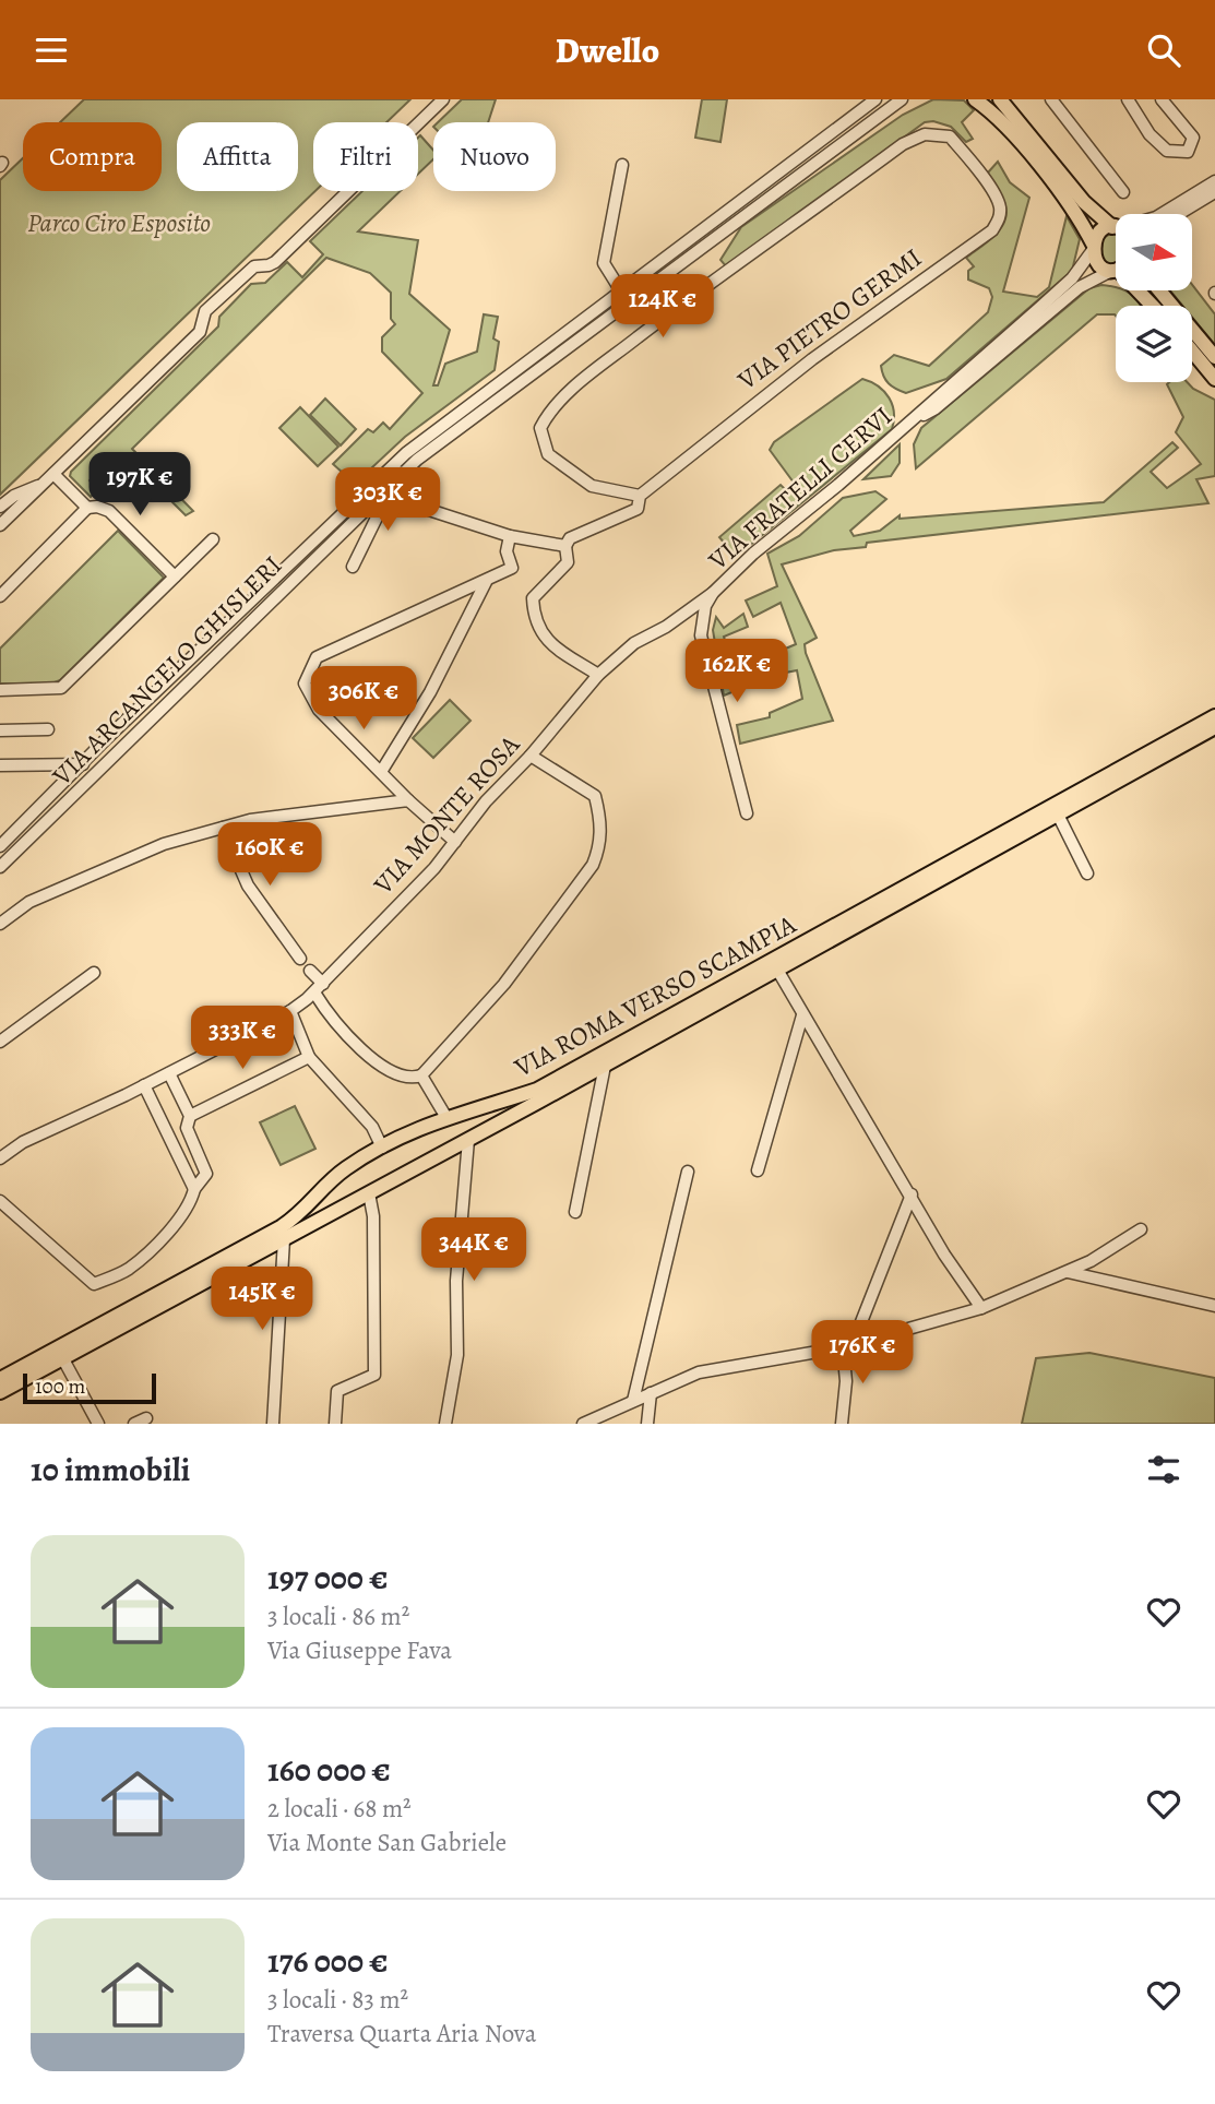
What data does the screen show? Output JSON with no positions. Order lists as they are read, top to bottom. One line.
{"streets":{"main road":["VIA ROMA VERSO SCAMPIA"],"street":["VIA PIETRO GERMI","VIA FRATELLI CERVI","VIA ARCANGELO GHISLERI","VIA MONTE ROSA"]},"crossings":[["VIA FRATELLI CERVI","VIA MONTE ROSA"]],"parks":["Parco Ciro Esposito"],"scale_bar":"100 m","north":"right","page":{"header":"Dwello","chip":["Compra","Affitta","Filtri","Nuovo"],"price":["124K €","197K €","303K €","162K €","306K €","160K €","333K €","344K €","145K €","176K €"],"scale":"100 m","heading":"10 immobili","list":[{"name":"197 000 €","note":"3 locali · 86 m² · Via Giuseppe Fava"},{"name":"160 000 €","note":"2 locali · 68 m² · Via Monte San Gabriele"},{"name":"176 000 €","note":"3 locali · 83 m² · Traversa Quarta Aria Nova"}]}}
